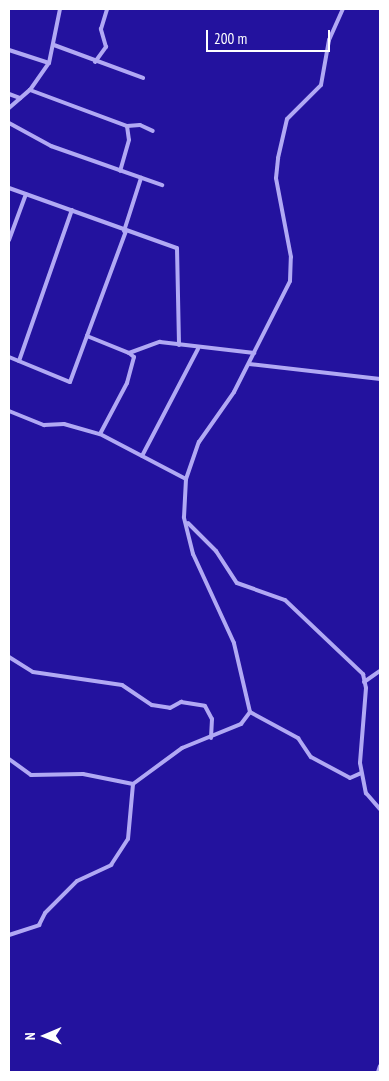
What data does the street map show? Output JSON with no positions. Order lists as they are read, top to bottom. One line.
{"scale_bar":"200 m","north":"left"}
